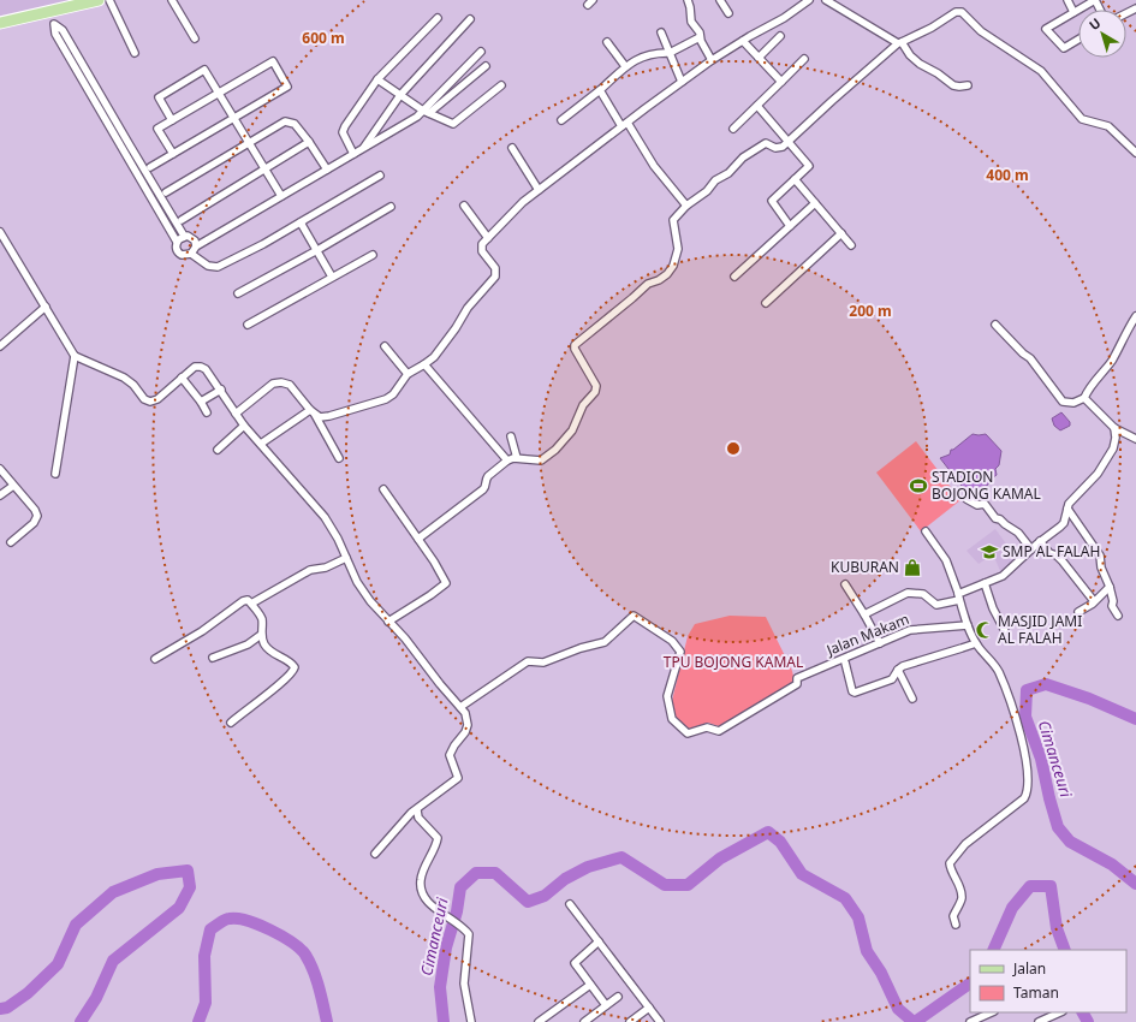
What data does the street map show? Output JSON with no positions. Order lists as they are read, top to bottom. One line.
{"streets":{"street":["Jalan Makam"]},"water":["Cimanceuri"],"parks":["TPU BOJONG KAMAL"],"places":{"sports":["STADION BOJONG KAMAL"],"school or university":["SMP AL FALAH"],"shop":["KUBURAN"],"mosque":["MASJID JAMI AL FALAH"]},"legend":["Jalan","Taman"],"north":"top left","rings":["600 m","400 m","200 m"]}
